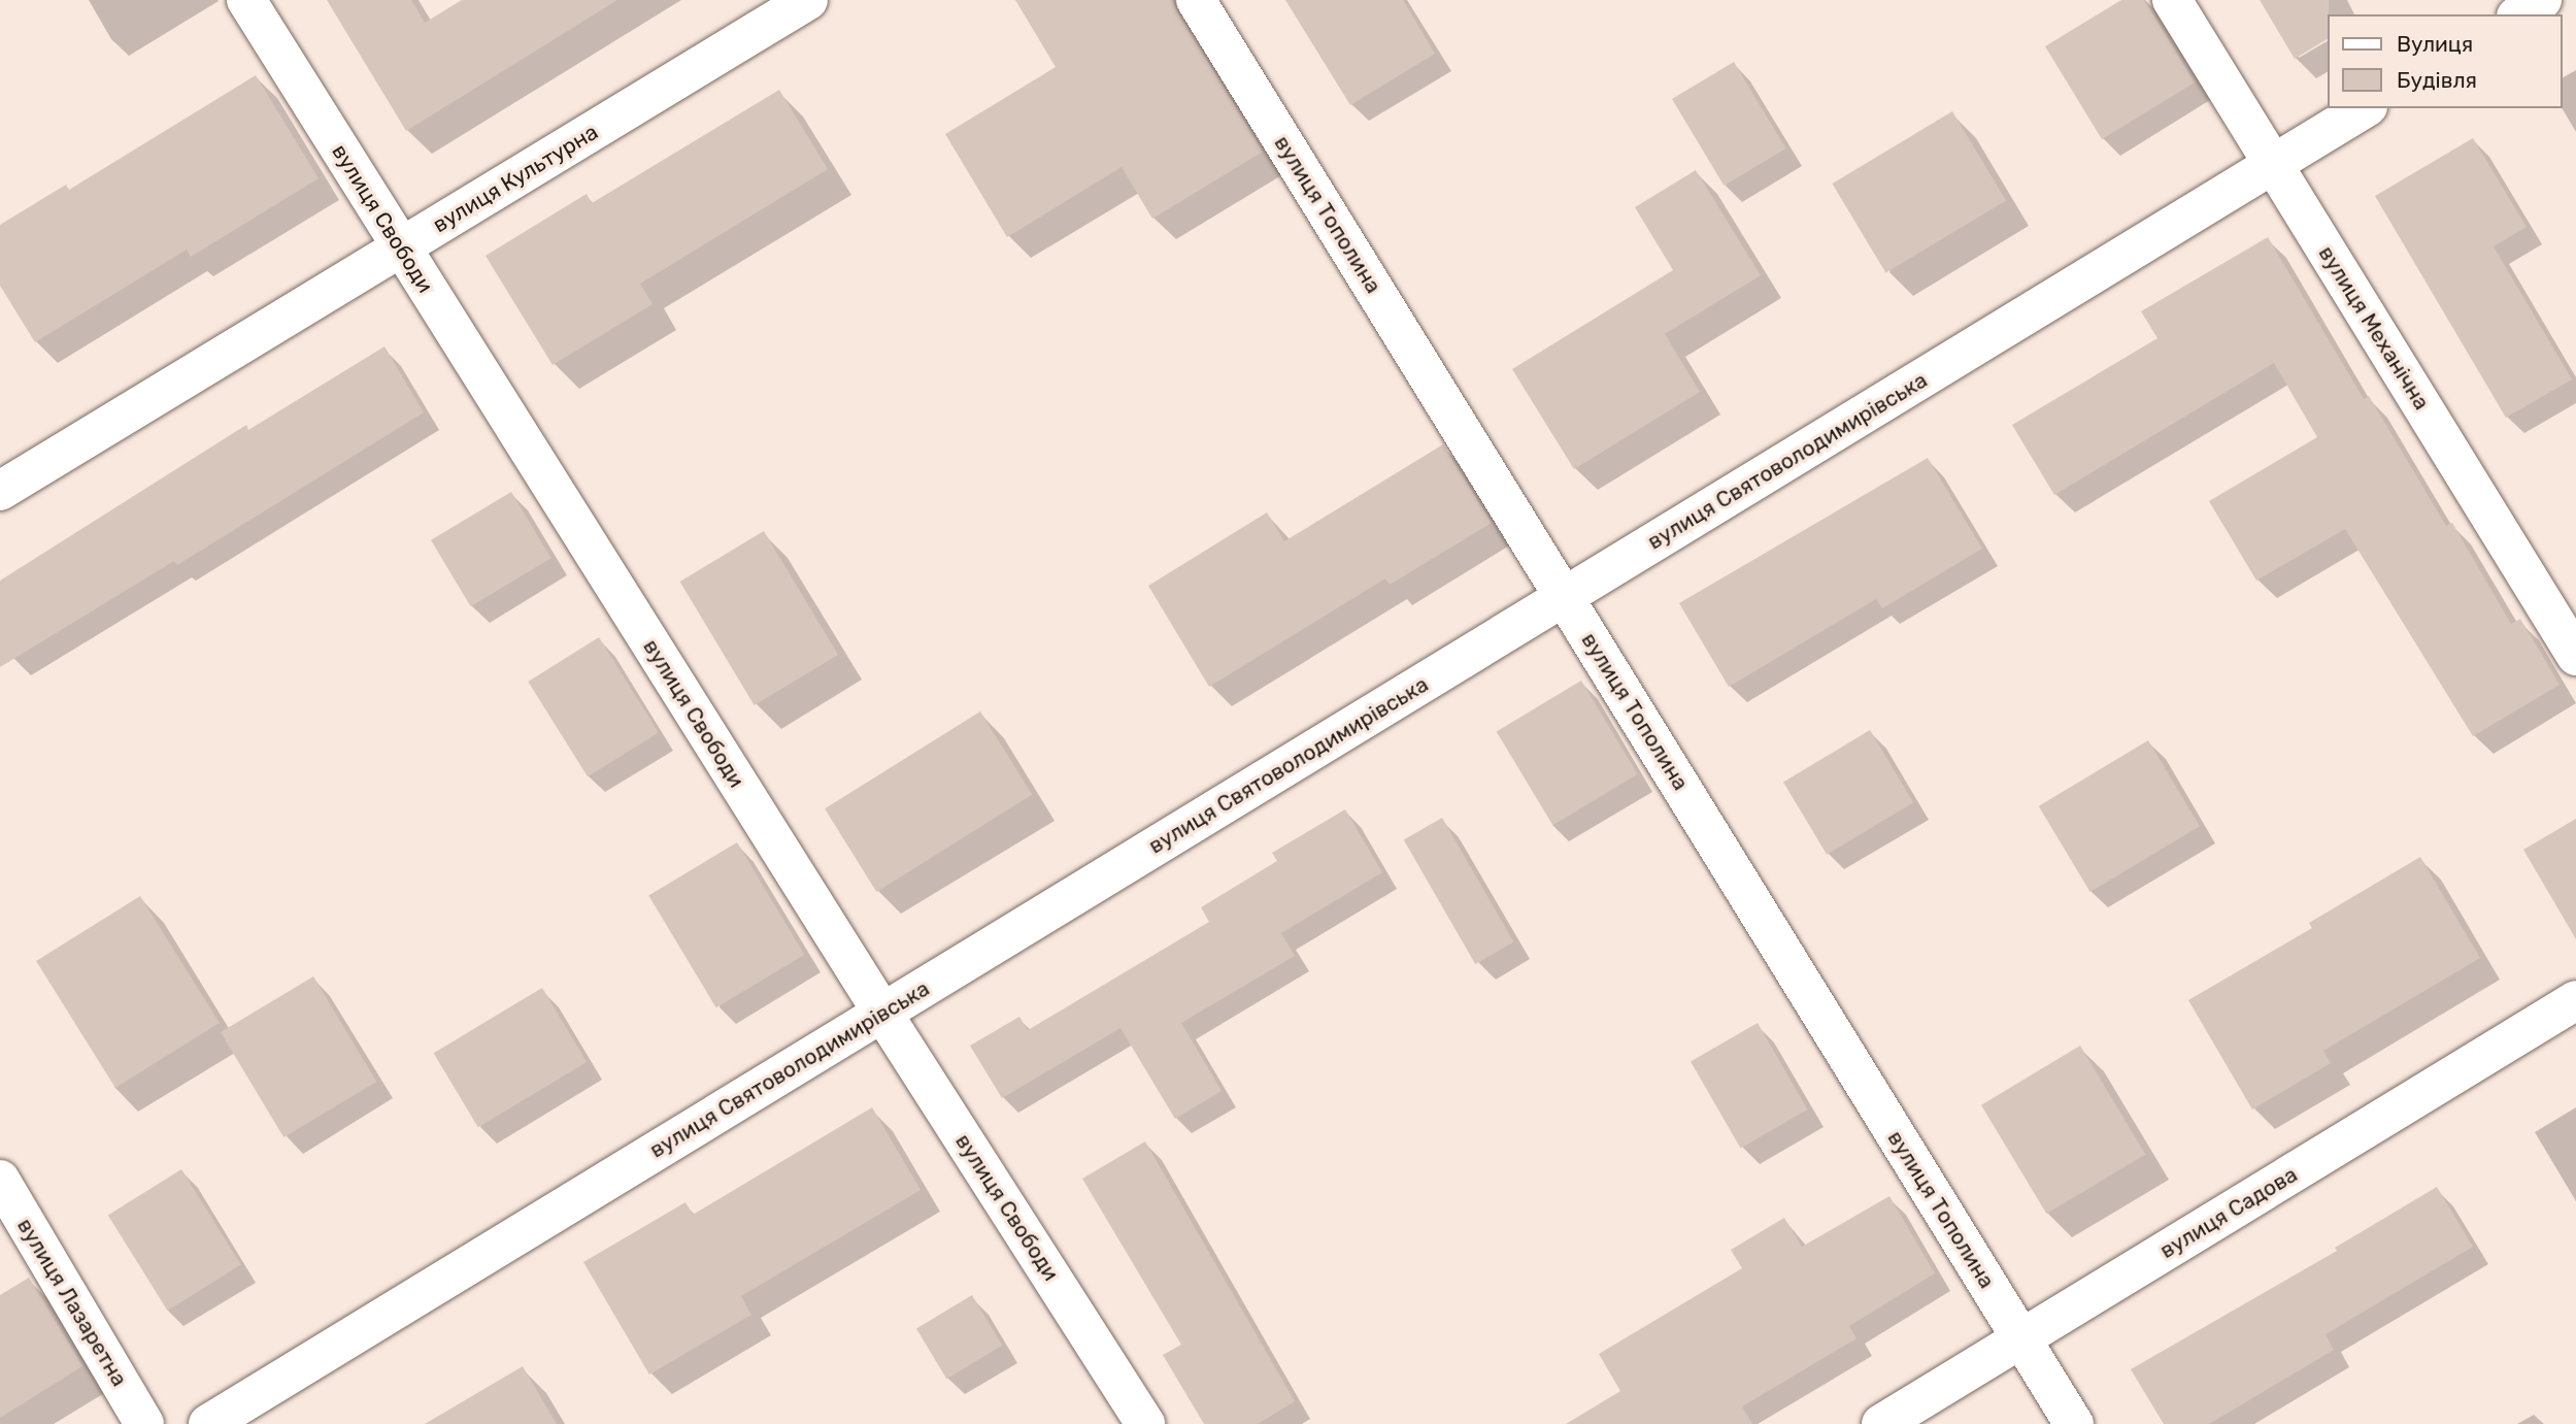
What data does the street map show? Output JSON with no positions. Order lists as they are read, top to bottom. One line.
{"streets":{"street":["вулиця Культурна","вулиця Тополина","вулиця Свободи","вулиця Механічна","вулиця Святоволодимирівська","вулиця Садова","вулиця Лазаретна"]},"crossings":[["вулиця Культурна","вулиця Свободи"],["вулиця Тополина","вулиця Святоволодимирівська"],["вулиця Тополина","вулиця Садова"],["вулиця Свободи","вулиця Святоволодимирівська"],["вулиця Механічна","вулиця Святоволодимирівська"]],"legend":["Вулиця","Будівля"]}
